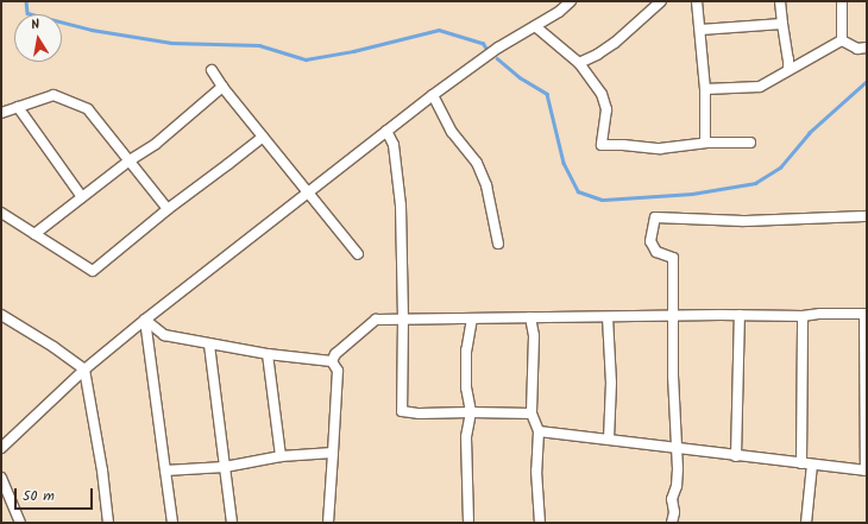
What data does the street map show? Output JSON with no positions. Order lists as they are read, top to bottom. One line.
{"scale_bar":"50 m","north":"top"}
